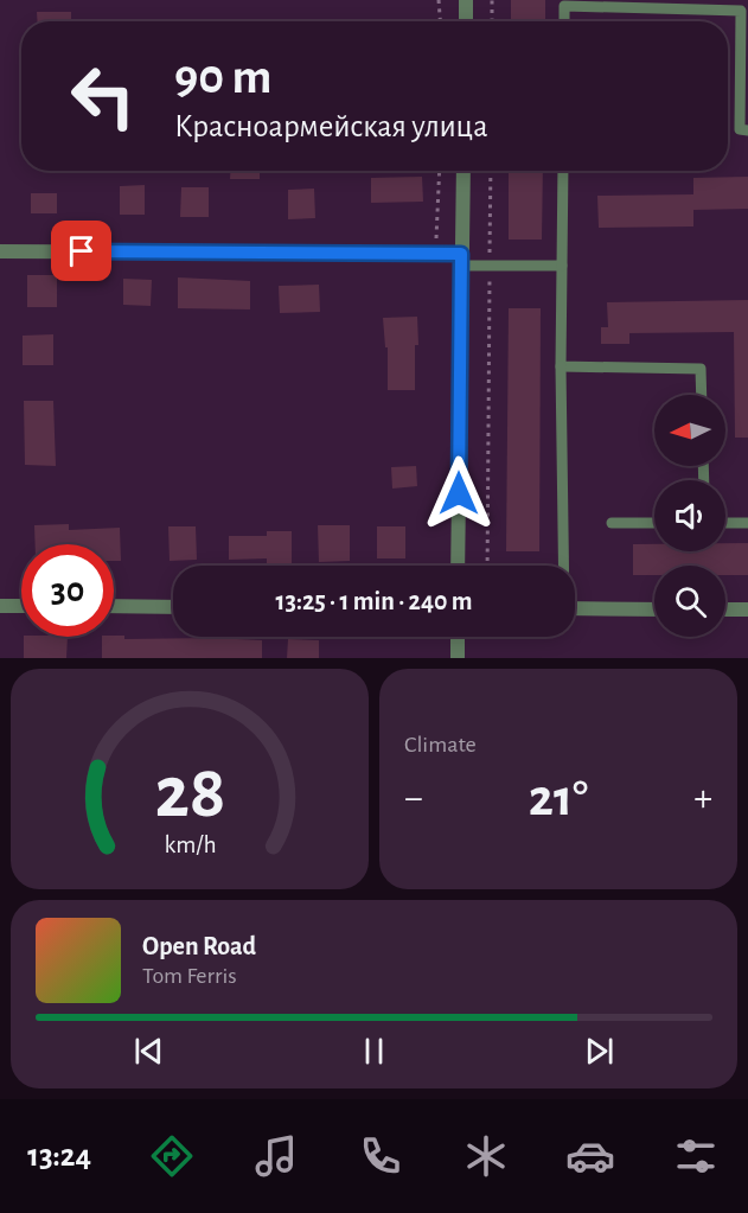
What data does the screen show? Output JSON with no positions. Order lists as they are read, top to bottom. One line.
{"north":"left","page":{"turn":["90 m","Красноармейская улица"],"limit":"30","trip":"13:25 · 1 min · 240 m","tile":"Climate","heat":["−","21°","+"],"song":["Open Road","Tom Ferris"],"tabs":"13:24","gauge":["28","km/h"]}}
